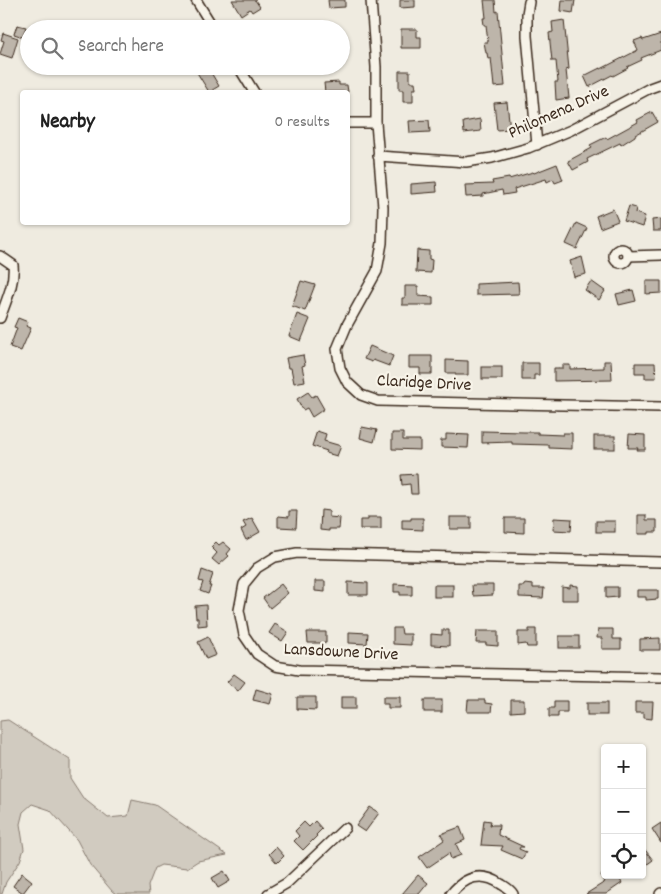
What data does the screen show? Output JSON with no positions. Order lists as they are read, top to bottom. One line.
{"streets":{"street":["Philomena Drive","Claridge Drive","Lansdowne Drive"]},"crossings":[["Philomena Drive","Claridge Drive"]],"page":{"search":"Search here","heading":["Nearby","0 results"],"map_buttons":["+","−"]}}
